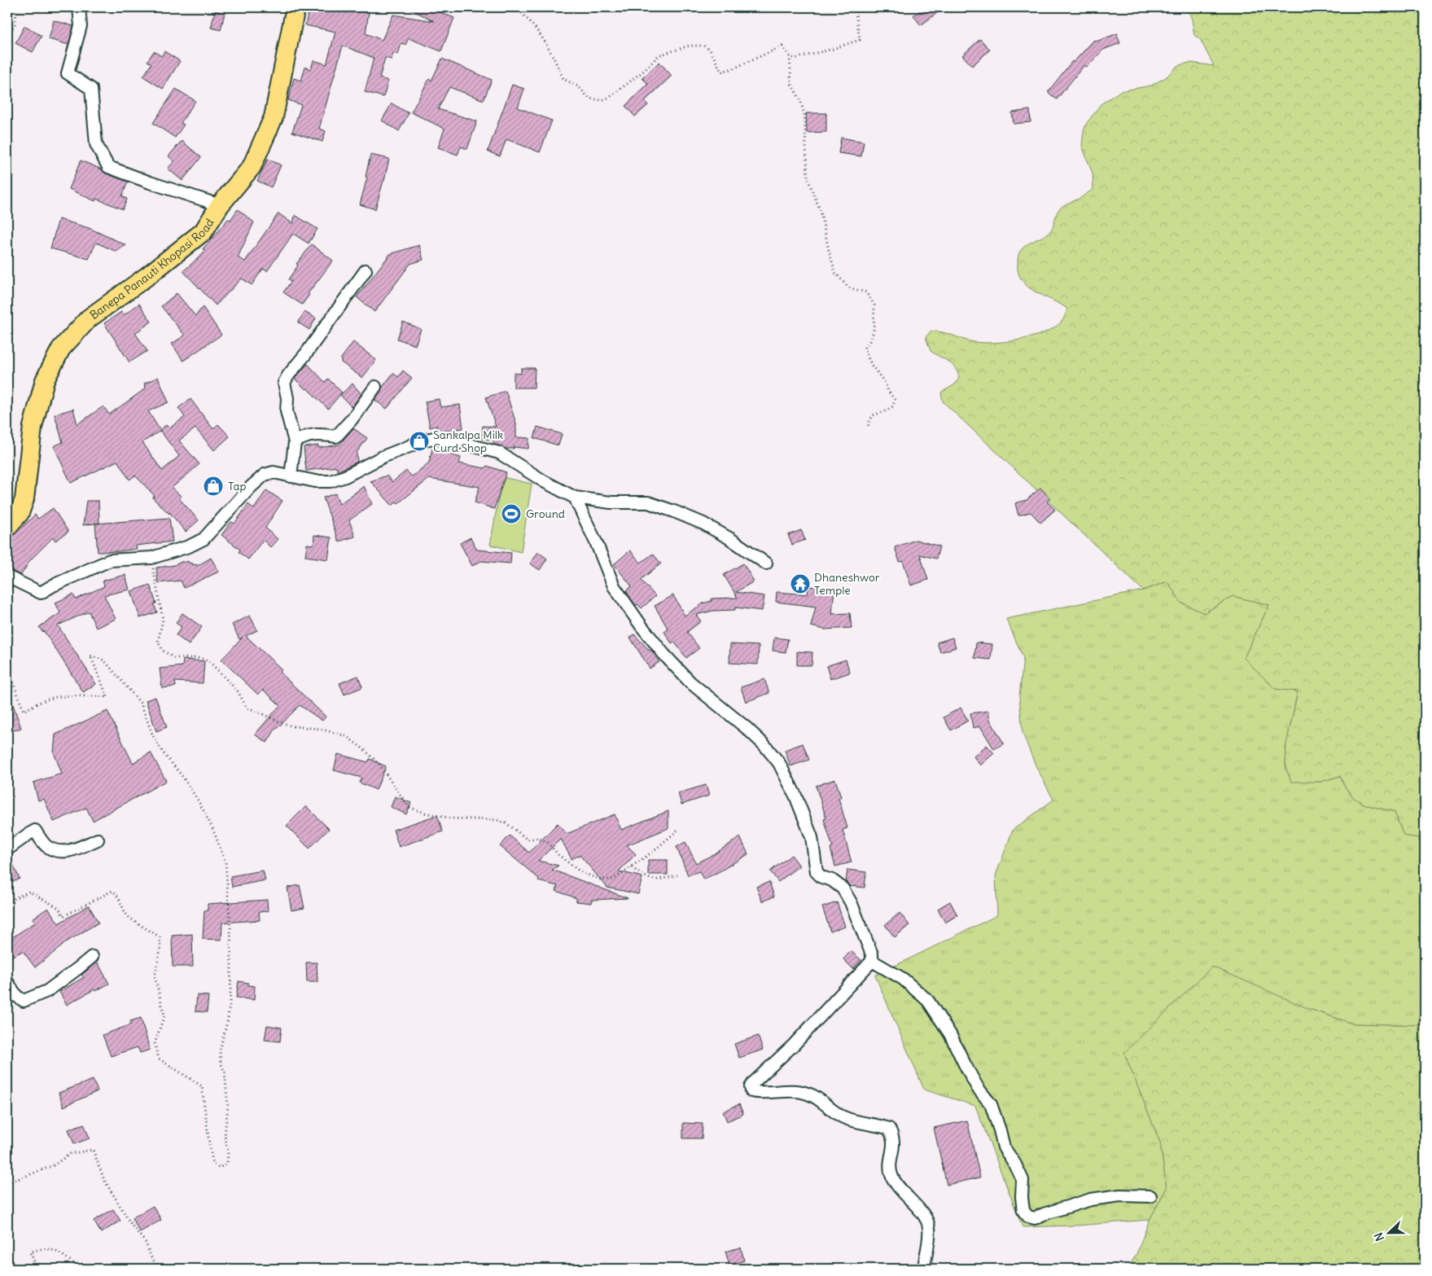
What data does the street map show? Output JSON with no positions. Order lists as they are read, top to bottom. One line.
{"streets":{"main road":["Banepa Panauti Khopasi Road"]},"places":{"shop":["Sankalpa Milk Curd Shop","Tap"],"sports":["Ground"],"temple":["Dhaneshwor Temple"]},"north":"left"}
